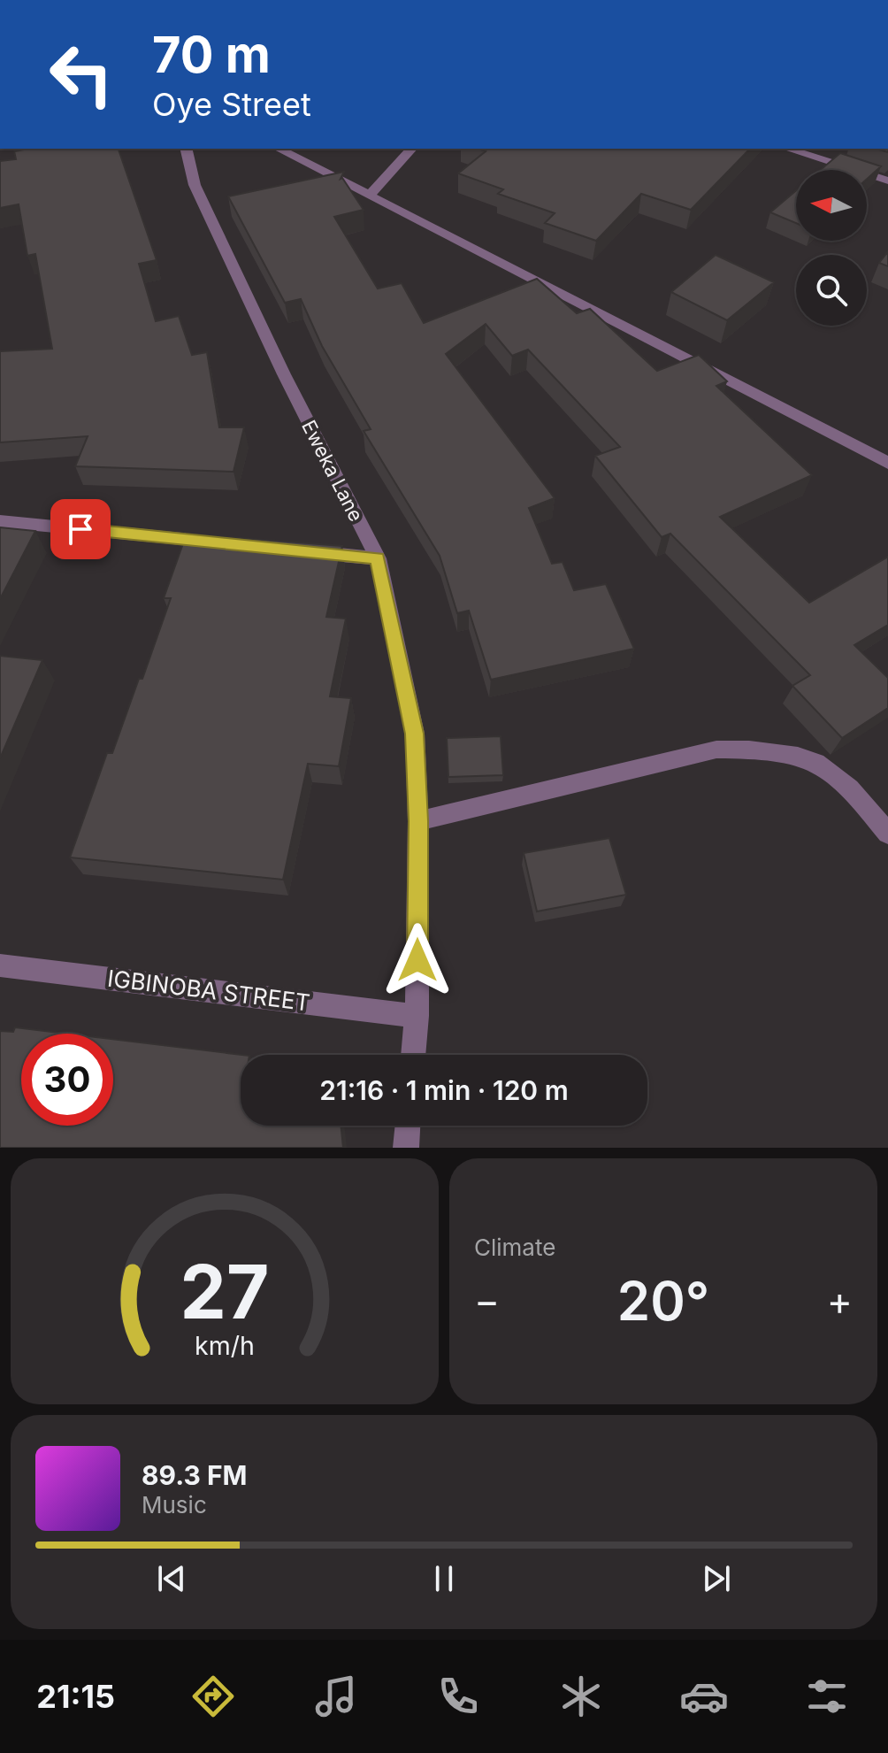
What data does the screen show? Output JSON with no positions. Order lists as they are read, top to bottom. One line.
{"streets":{"street":["Eweka Lane","IGBINOBA STREET"]},"crossings":[["Eweka Lane","IGBINOBA STREET"]],"north":"left","page":{"turn":["70 m","Oye Street"],"limit":"30","trip":"21:16 · 1 min · 120 m","tile":"Climate","heat":["−","20°","+"],"song":["89.3 FM","Music"],"tabs":"21:15","gauge":["27","km/h"]}}
